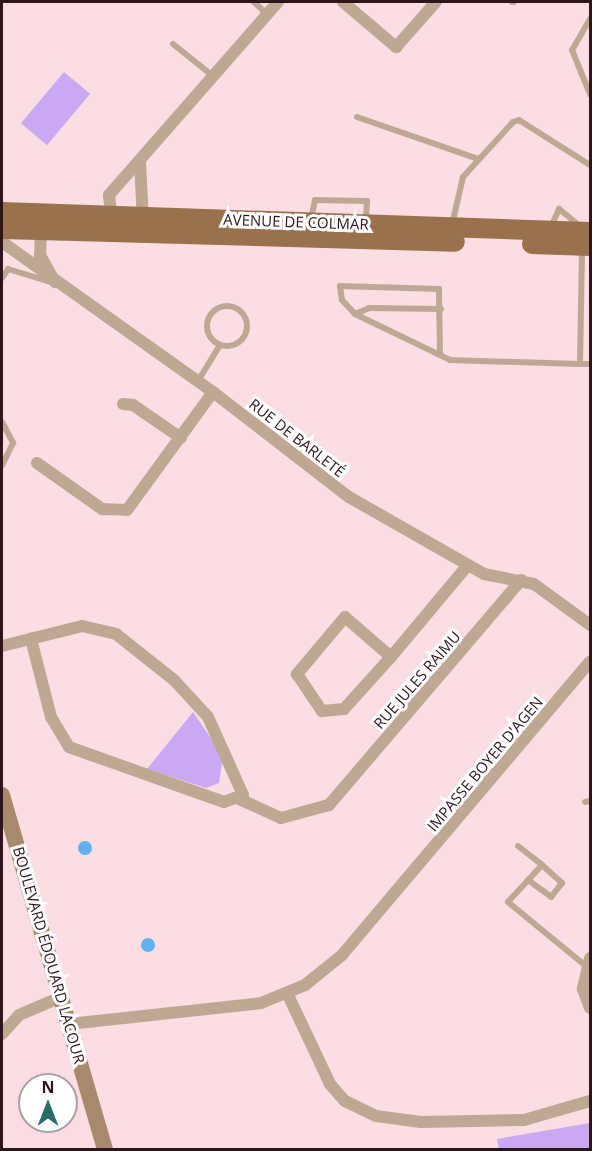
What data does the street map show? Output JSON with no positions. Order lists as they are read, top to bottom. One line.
{"streets":{"main road":["AVENUE DE COLMAR","BOULEVARD ÉDOUARD LACOUR"],"street":["RUE DE BARLETÉ","RUE JULES RAIMU","IMPASSE BOYER D'AGEN"]},"crossings":[["RUE DE BARLETÉ","RUE JULES RAIMU"]],"north":"top"}
